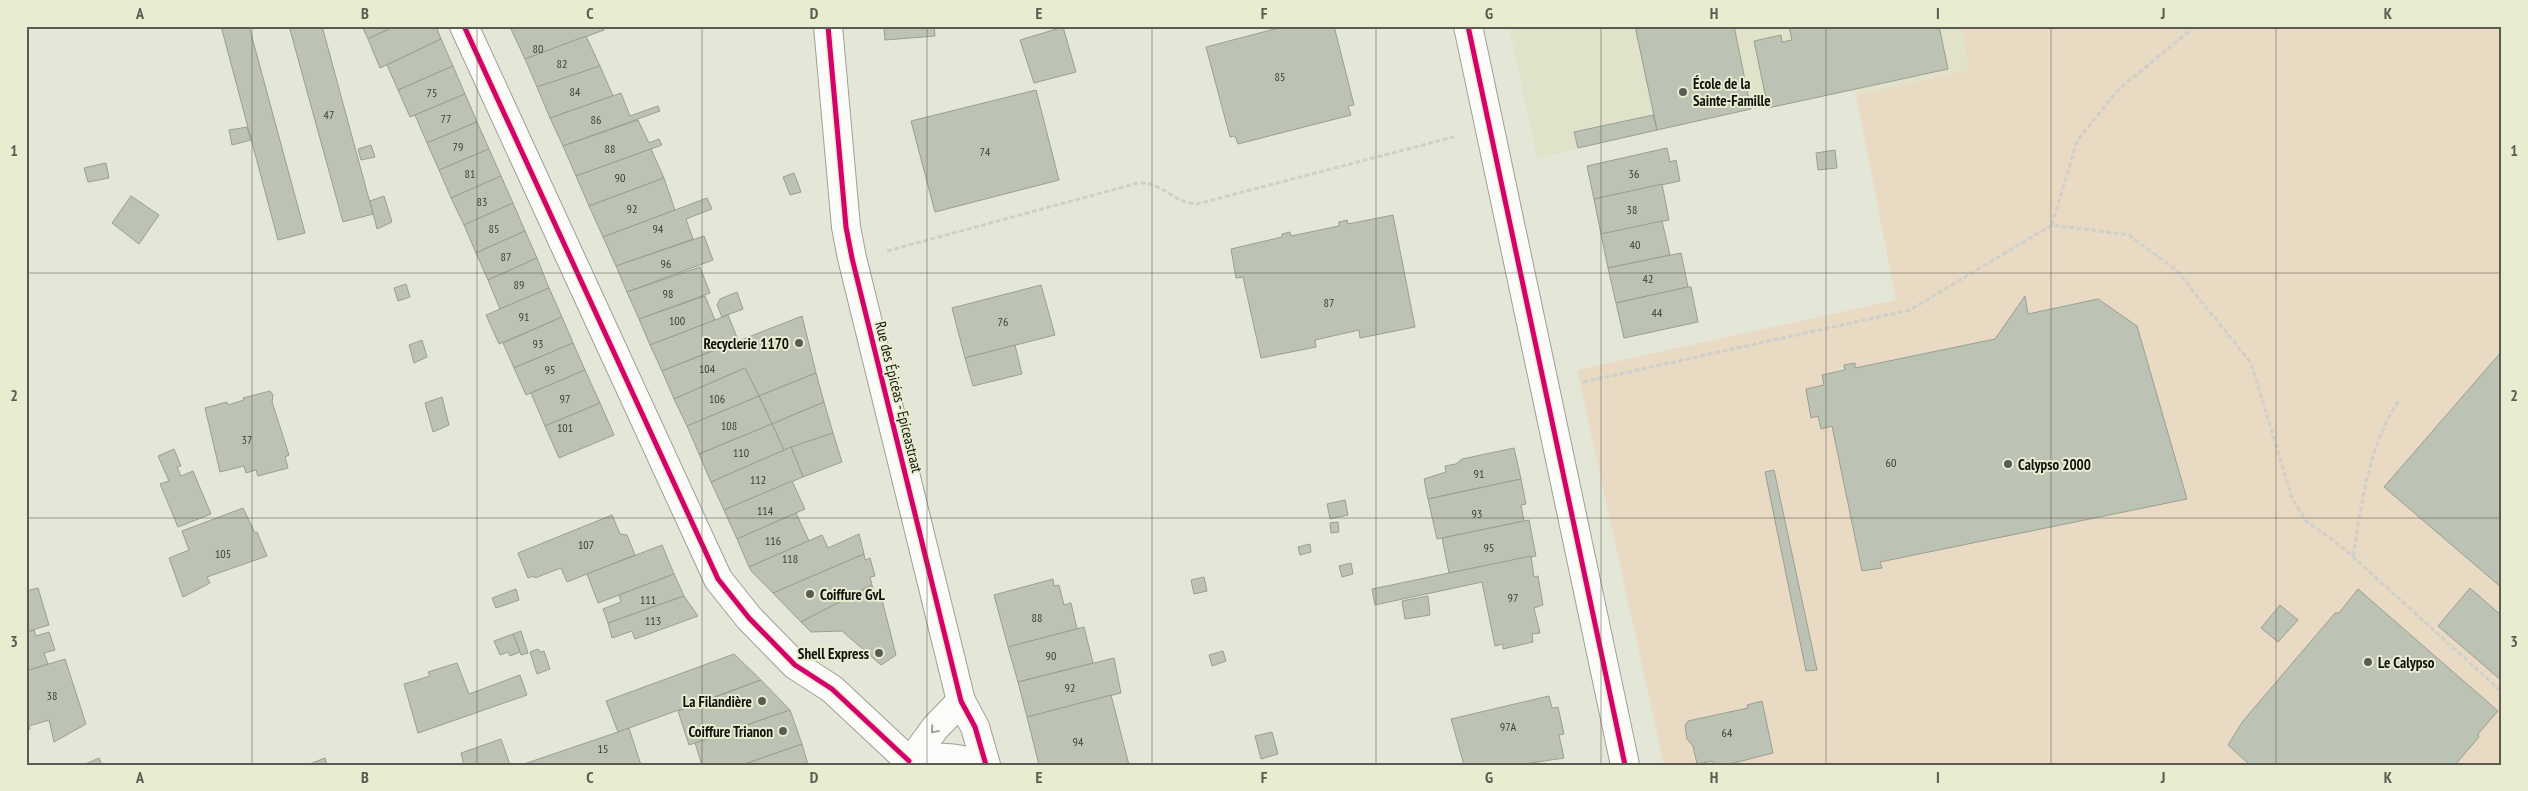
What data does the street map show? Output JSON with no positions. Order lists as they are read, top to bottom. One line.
{"streets":{"street":["Rue des Épicéas - Epiceastraat"]},"places":["École de la Sainte-Famille","Recyclerie 1170","Calypso 2000","Coiffure GvL","Shell Express","Le Calypso","La Filandière","Coiffure Trianon"],"house_numbers":["80","82","85","84","75","47","77","86","79","88","74","81","36","90","83","92","38","85","94","40","87","96","42","89","98","87","44","91","100","76","93","104","95","97","106","108","101","37","110","60","91","112","114","93","116","107","95","105","118","97","111","88","113","90","92","38","97A","64","94","15"],"grid":{"columns":["A","B","C","D","E","F","G","H","I","J","K"],"rows":["1","2","3"]}}
